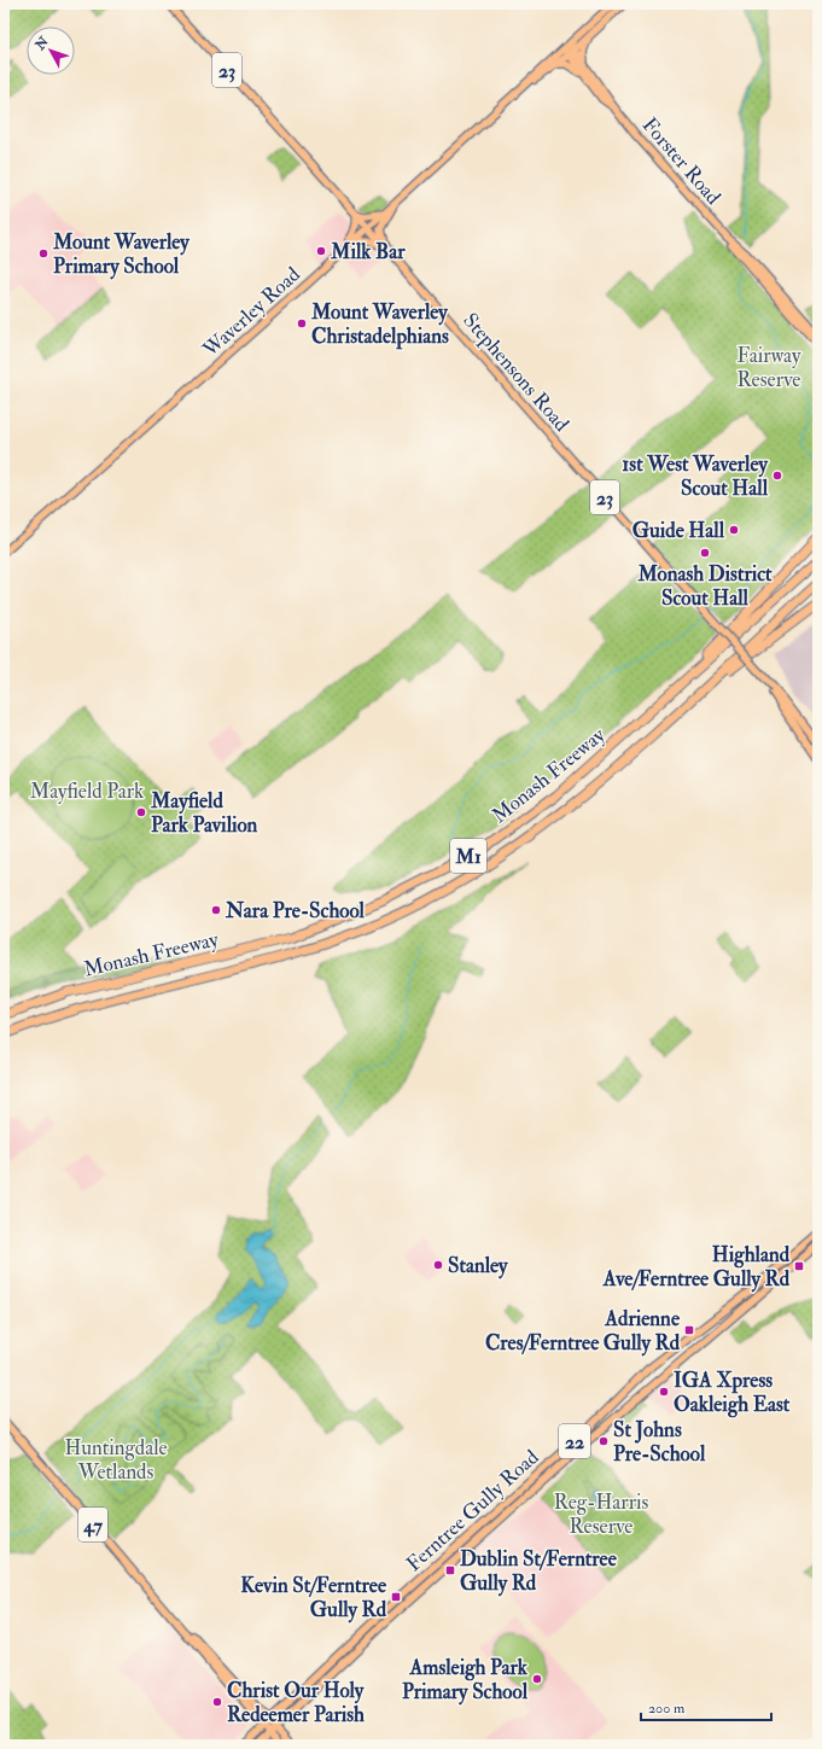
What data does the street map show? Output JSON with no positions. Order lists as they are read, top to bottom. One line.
{"streets":{"highway":["Monash Freeway","M1"],"main road":["23","Forster Road","Waverley Road","Stephensons Road","22","Ferntree Gully Road","47"]},"crossings":[["Forster Road","Waverley Road"],["Waverley Road","Stephensons Road"],["Ferntree Gully Road","47"]],"parks":["Fairway Reserve","Mayfield Park","Huntingdale Wetlands","Reg-Harris Reserve"],"places":{"other":["Milk Bar","Mount Waverley Primary School","Mount Waverley Christadelphians","1st West Waverley Scout Hall","Guide Hall","Monash District Scout Hall","Mayfield Park Pavilion","Nara Pre-School","Stanley","IGA Xpress Oakleigh East","St Johns Pre-School","Amsleigh Park Primary School","Christ Our Holy Redeemer Parish"],"transit":["Highland Ave/Ferntree Gully Rd","Adrienne Cres/Ferntree Gully Rd","Dublin St/Ferntree Gully Rd","Kevin St/Ferntree Gully Rd"]},"scale_bar":"200 m","north":"top left"}
